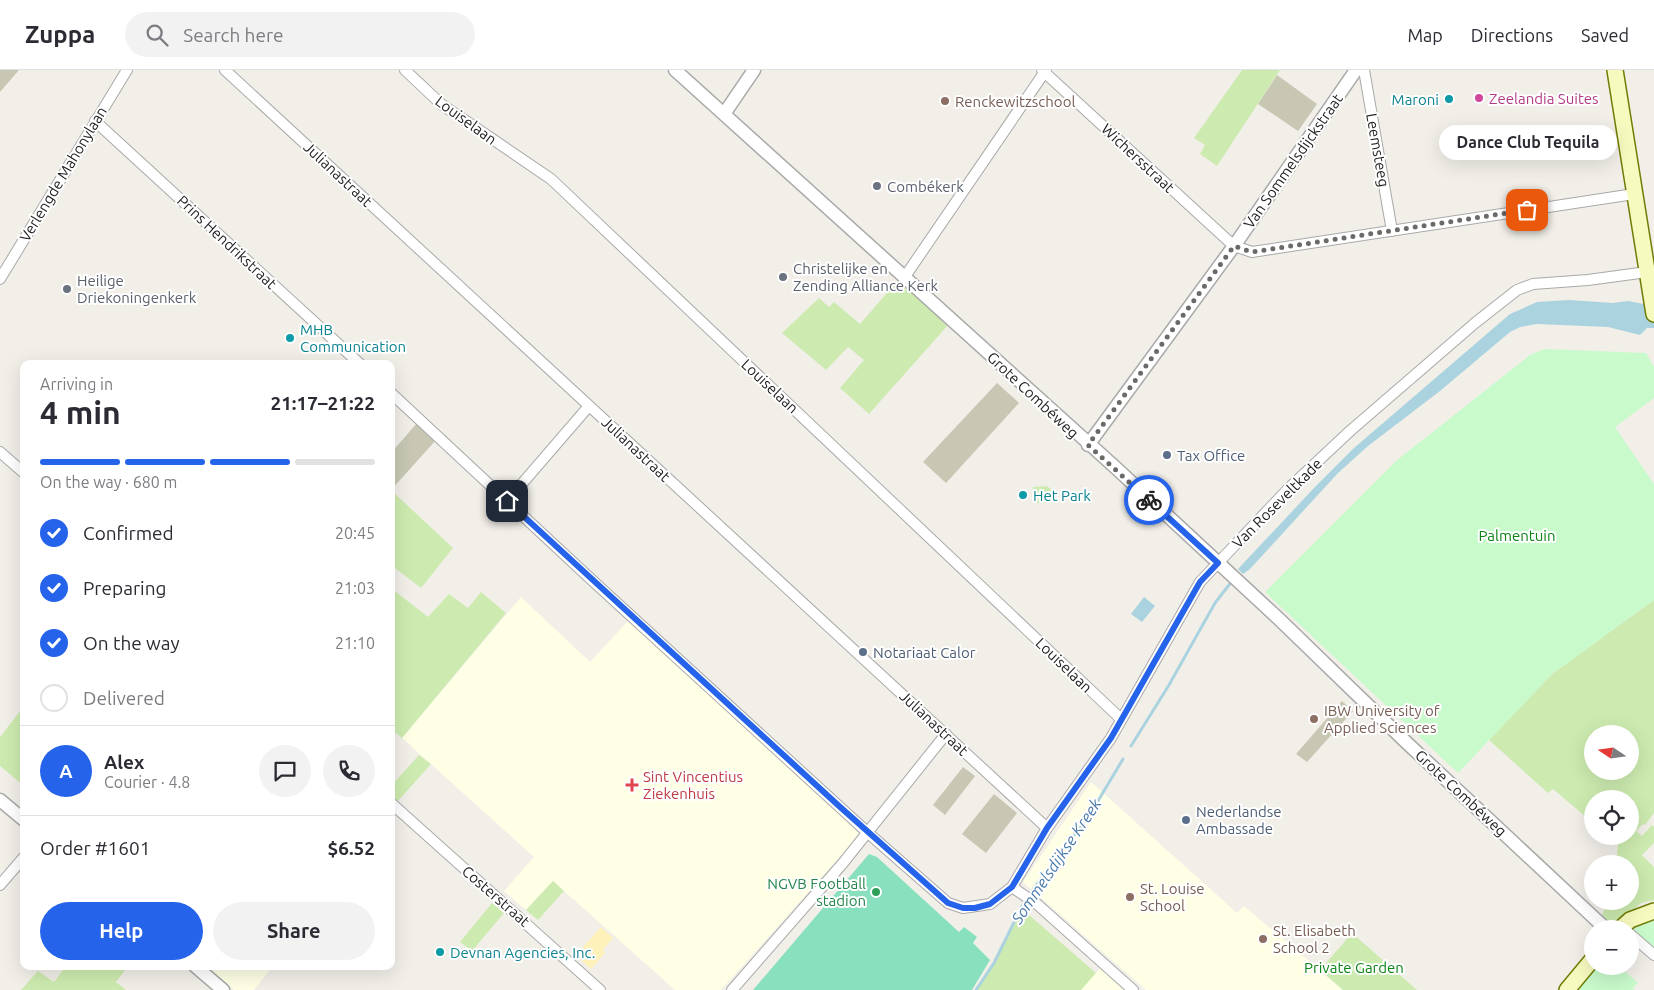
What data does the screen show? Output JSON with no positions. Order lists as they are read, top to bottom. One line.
{"streets":{"street":["Louiselaan","Leemsteeg","Wichersstraat","Van Sommelsdijckstraat","Verlengde Mahonylaan","Julianastraat","Prins Hendrikstraat","Grote Combéweg","Van Roseveltkade","Costerstraat"]},"crossings":[["Louiselaan","Van Roseveltkade"],["Wichersstraat","Van Sommelsdijckstraat"],["Van Sommelsdijckstraat","Grote Combéweg"],["Verlengde Mahonylaan","Prins Hendrikstraat"],["Julianastraat","Van Roseveltkade"],["Grote Combéweg","Van Roseveltkade"]],"water":["Sommelsdijkse Kreek"],"parks":["Palmentuin","Private Garden"],"places":{"other":["Zeelandia Suites","Maroni","Renckewitzschool","Combékerk","Dance Club Tequila","Christelijke en Zending Alliance Kerk","Heilige Driekoningenkerk","MHB Communication","Tax Office","Het Park","Notariaat Calor","IBW University of Applied Sciences","Nederlandse Ambassade","NGVB Football stadion","St. Louise School","St. Elisabeth School 2","Devnan Agencies, Inc."],"health":["Sint Vincentius Ziekenhuis"]},"north":"left","page":{"header":"Zuppa","search":"Search here","nav":["Map","Directions","Saved"],"bubble":"Dance Club Tequila","heading":["4 min","Arriving in","21:17–21:22"],"panel":["Alex","Courier · 4.8","Order #1601","$6.52"],"bar":"On the way · 680 m","list":[["Confirmed","20:45"],["Preparing","21:03"],["On the way","21:10"],"Delivered"],"map_buttons":["+","−"],"round":"A","buttons":["Help","Share"]}}
